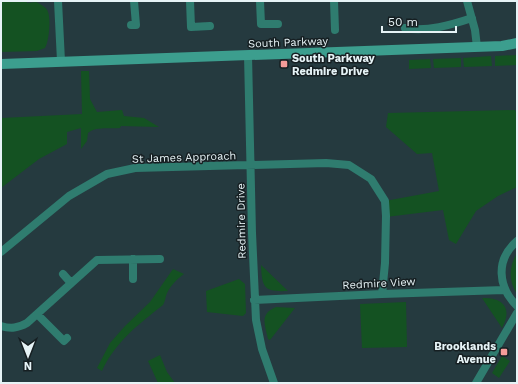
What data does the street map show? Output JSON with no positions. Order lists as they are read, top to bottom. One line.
{"streets":{"street":["South Parkway","St James Approach","Redmire Drive","Redmire View"]},"crossings":[["South Parkway","Redmire Drive"],["St James Approach","Redmire Drive"],["St James Approach","Redmire View"],["Redmire Drive","Redmire View"]],"places":{"transit":["South Parkway Redmire Drive","Brooklands Avenue"]},"scale_bar":"50 m","north":"bottom"}
